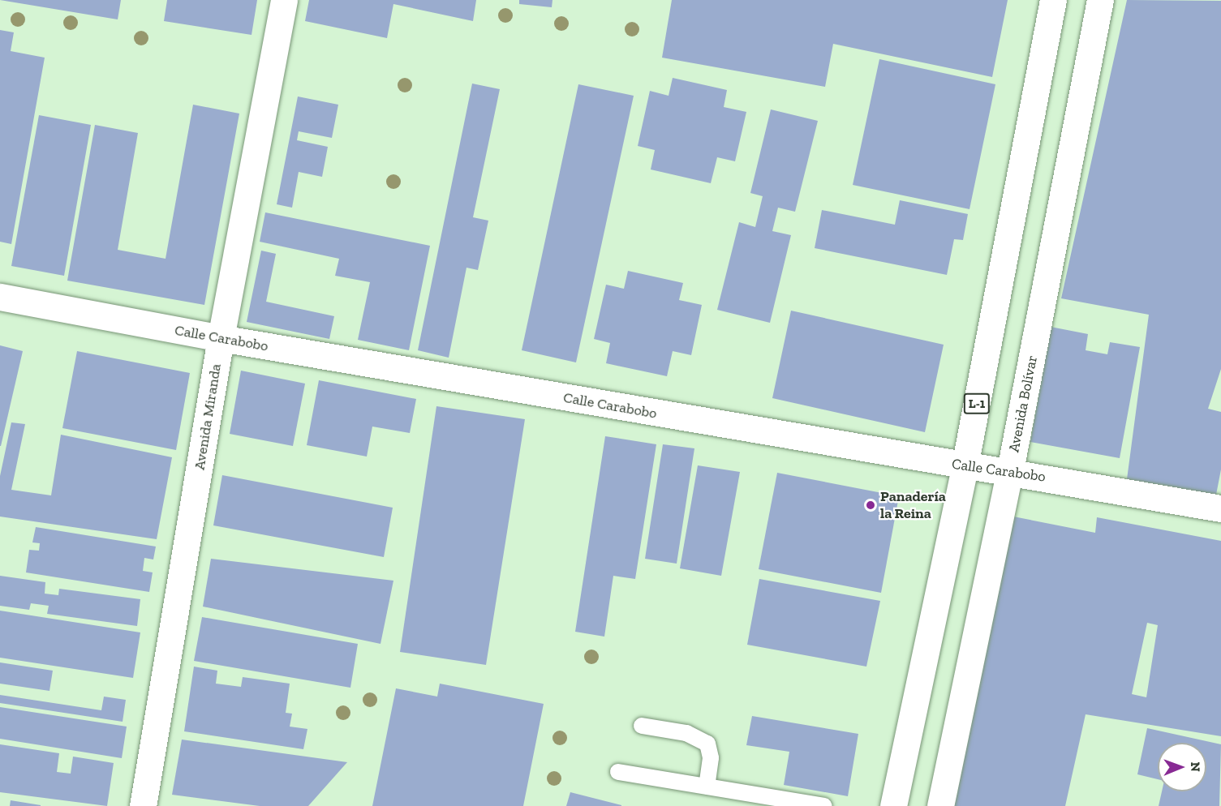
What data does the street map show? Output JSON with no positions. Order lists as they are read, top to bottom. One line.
{"streets":{"street":["Calle Carabobo","L-1","Avenida Bolívar","Avenida Miranda"]},"crossings":[["Calle Carabobo","L-1"],["Calle Carabobo","Avenida Bolívar"],["Calle Carabobo","Avenida Miranda"]],"places":["Panadería la Reina"],"north":"right"}
